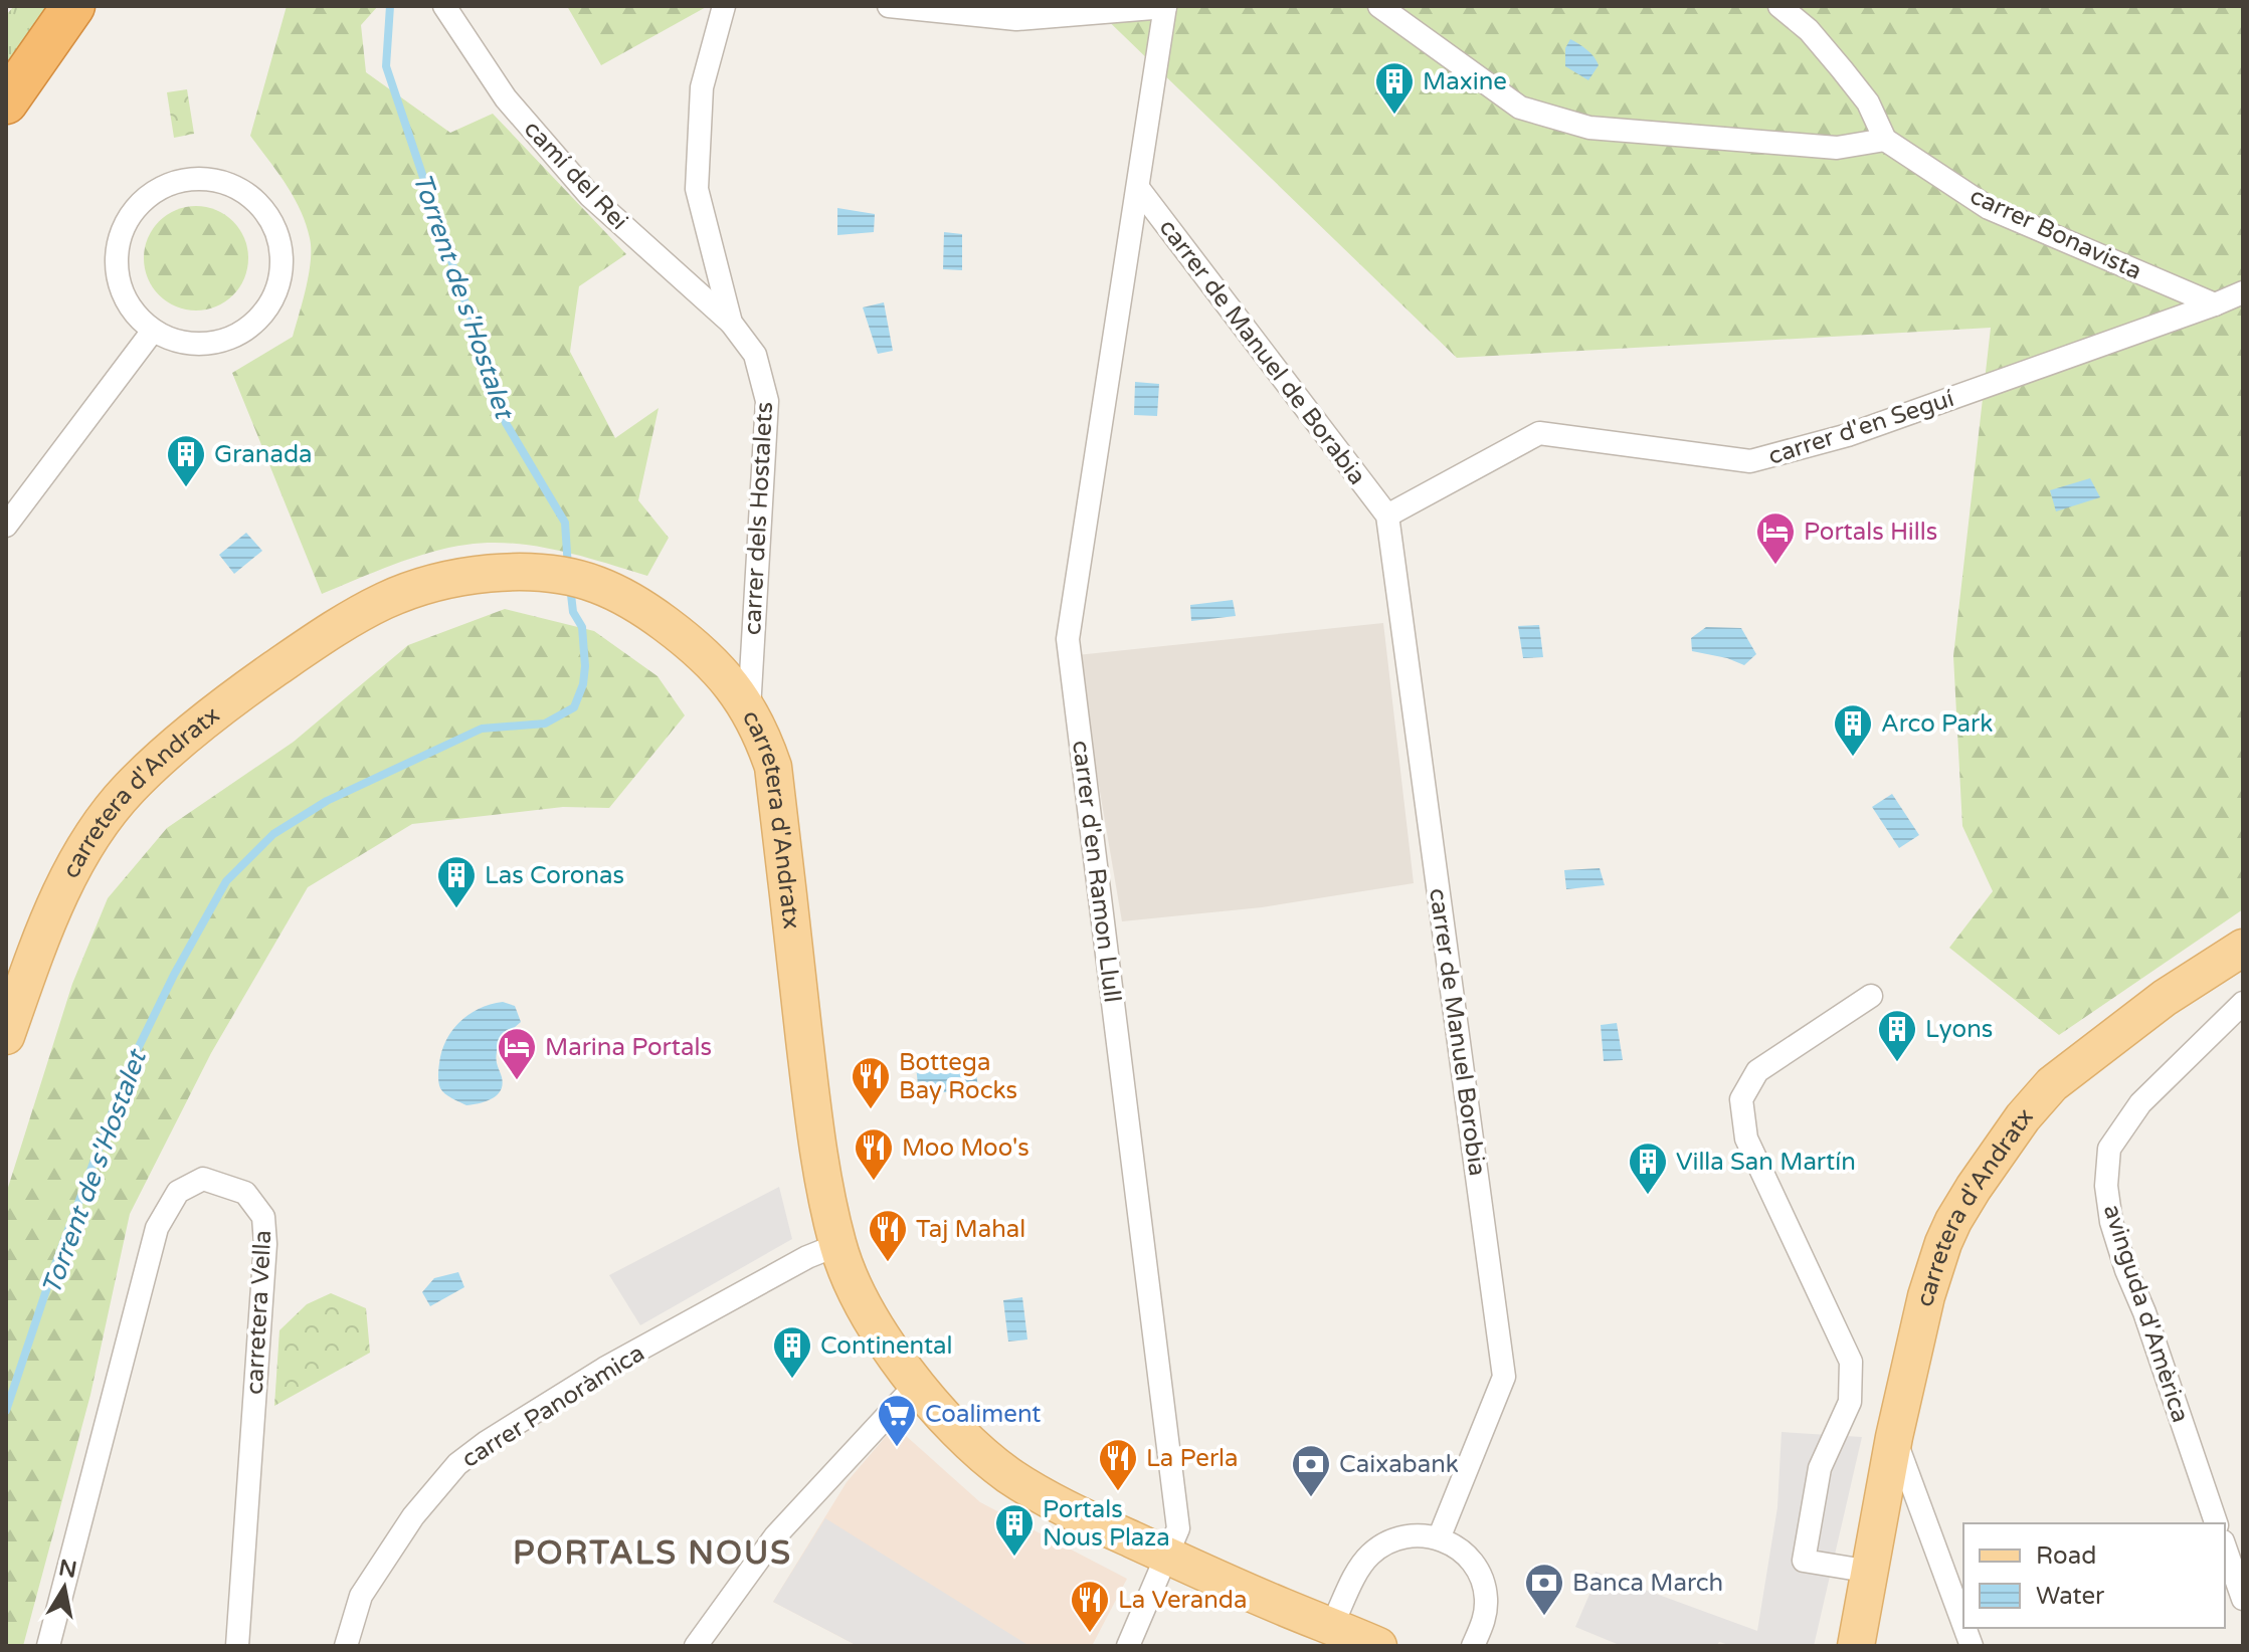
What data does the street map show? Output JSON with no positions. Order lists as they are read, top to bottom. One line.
{"streets":{"main road":["carretera d'Andratx"],"street":["camí del Rei","carrer Bonavista","carrer de Manuel de Borabia","carrer d'en Seguí","carrer dels Hostalets","carrer d'en Ramon Llull","carrer de Manuel Borobia","carretera Vella","avinguda d'Amèrica","carrer Panoràmica"]},"crossings":[["camí del Rei","carrer dels Hostalets"],["carrer Bonavista","carrer d'en Seguí"],["carrer de Manuel de Borabia","carrer d'en Seguí"],["carrer de Manuel de Borabia","carrer d'en Ramon Llull"],["carrer de Manuel de Borabia","carrer de Manuel Borobia"],["carrer d'en Seguí","carrer de Manuel Borobia"],["carrer dels Hostalets","carretera d'Andratx"],["carretera d'Andratx","carrer d'en Ramon Llull"],["carretera d'Andratx","carrer Panoràmica"]],"districts":["PORTALS NOUS"],"water":["Torrent de s'Hostalet"],"places":{"building":["Maxine","Granada","Arco Park","Las Coronas","Lyons","Villa San Martín","Continental","Portals Nous Plaza"],"hotel":["Portals Hills","Marina Portals"],"restaurant":["Bottega Bay Rocks","Moo Moo's","Taj Mahal","La Perla","La Veranda"],"supermarket":["Coaliment"],"bank":["Caixabank","Banca March"]},"legend":["Road","Water"],"north":"top"}
